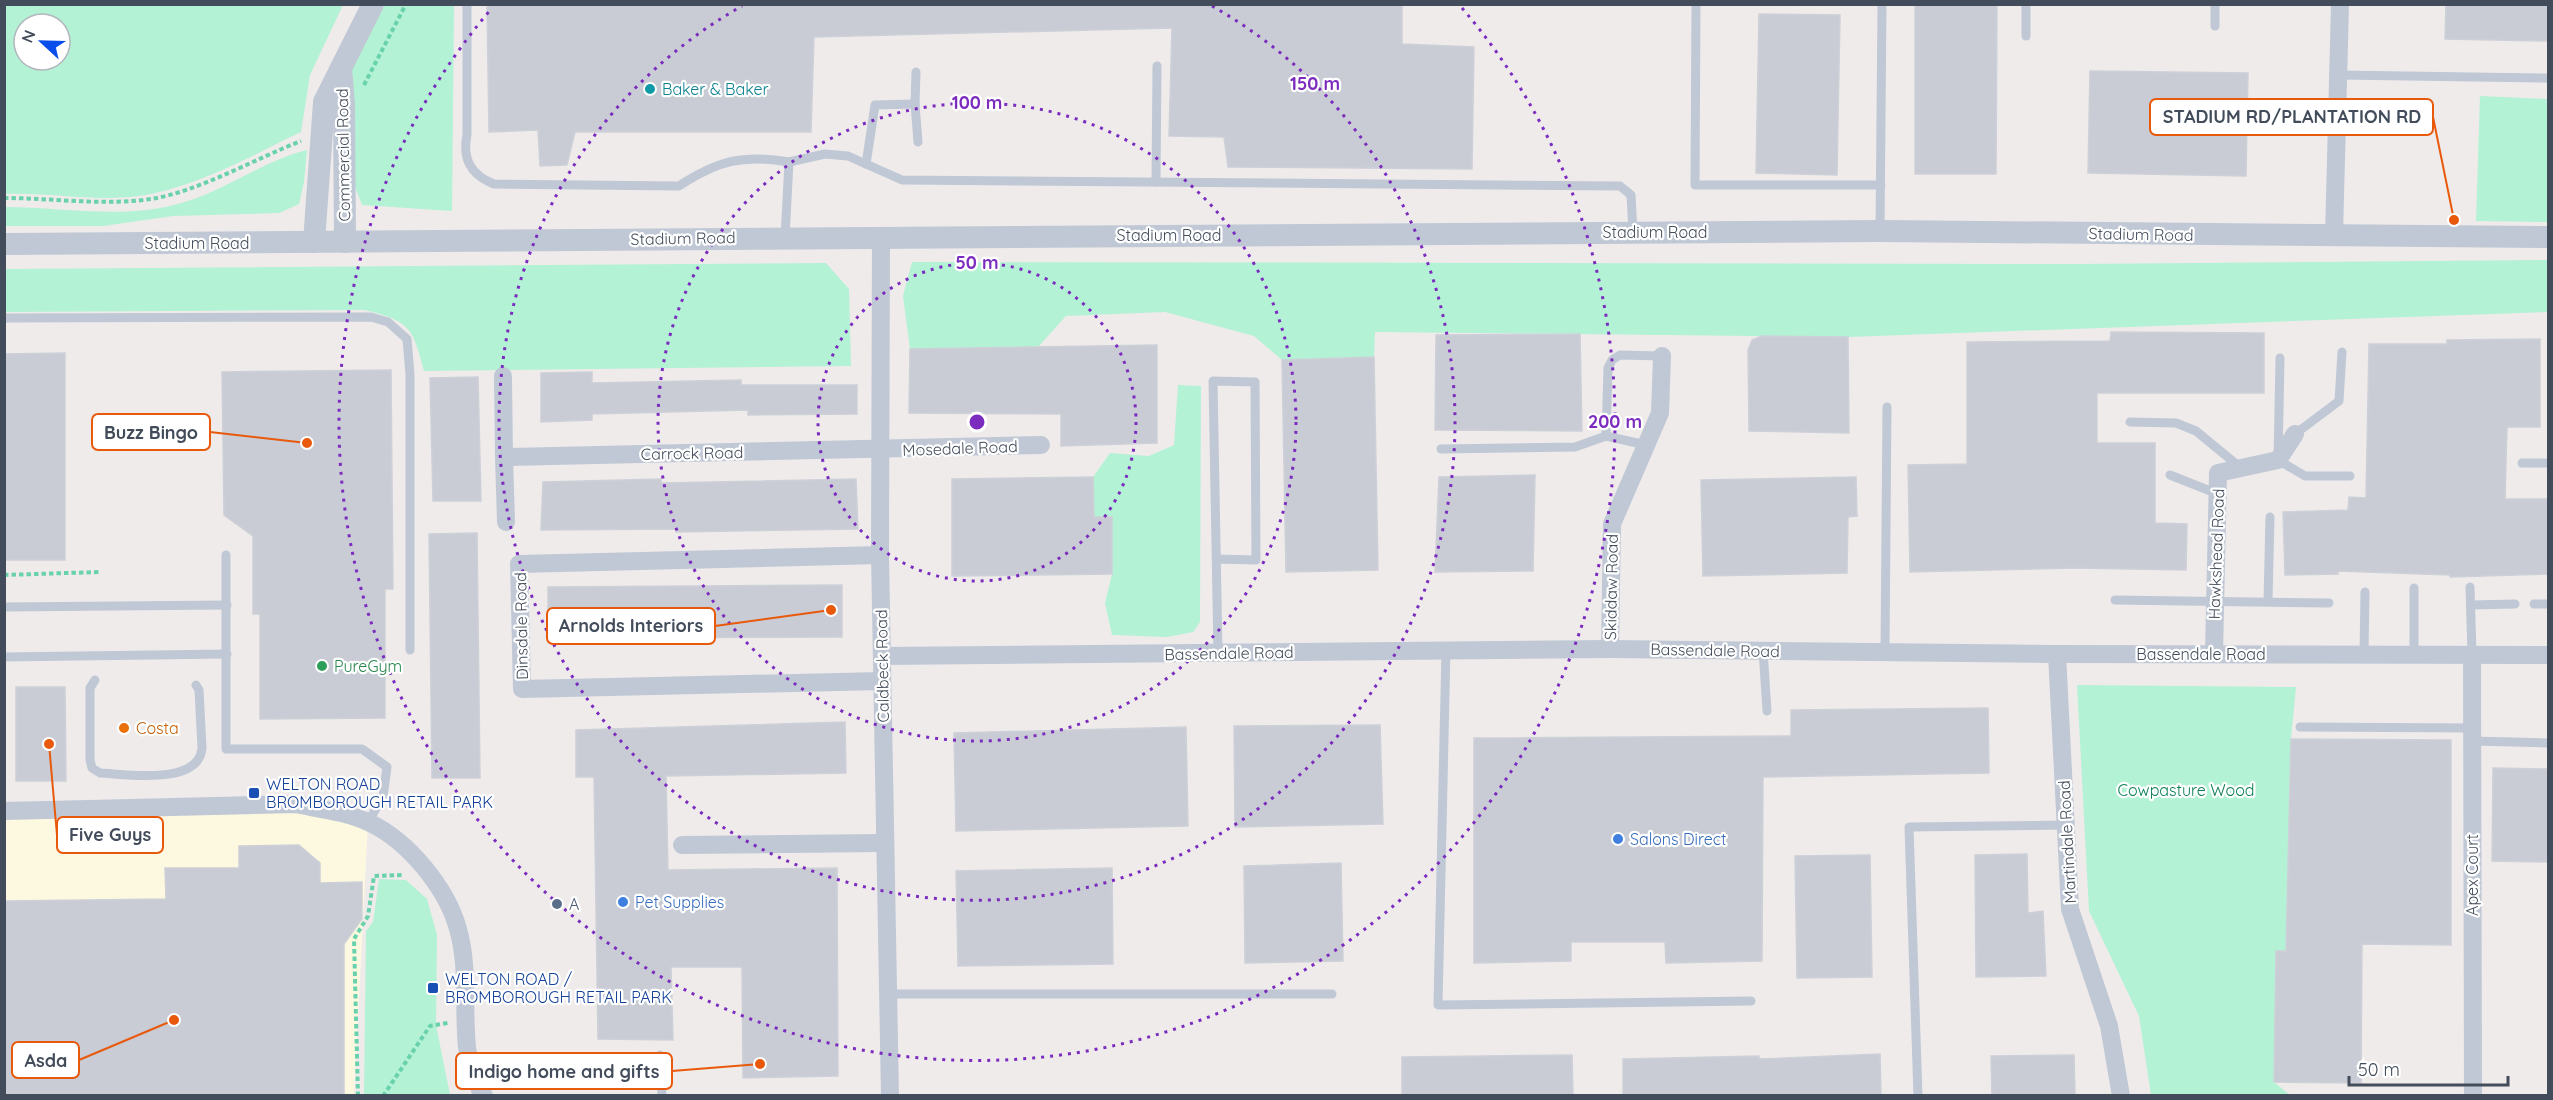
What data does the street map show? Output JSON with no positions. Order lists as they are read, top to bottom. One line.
{"streets":{"street":["Commercial Road","Stadium Road","Mosedale Road","Carrock Road","Hawkshead Road","Skiddaw Road","Dinsdale Road","Bassendale Road","Caldbeck Road","Martindale Road","Apex Court"]},"crossings":[["Commercial Road","Stadium Road"],["Stadium Road","Caldbeck Road"],["Mosedale Road","Carrock Road"],["Mosedale Road","Caldbeck Road"],["Carrock Road","Caldbeck Road"],["Hawkshead Road","Bassendale Road"],["Skiddaw Road","Bassendale Road"],["Dinsdale Road","Caldbeck Road"],["Bassendale Road","Caldbeck Road"],["Bassendale Road","Martindale Road"],["Bassendale Road","Apex Court"]],"parks":["Cowpasture Wood"],"places":{"other":["Baker & Baker","STADIUM RD/PLANTATION RD","Buzz Bingo","Arnolds Interiors","PureGym","Costa","Five Guys","Salons Direct","Pet Supplies","A","Asda","Indigo home and gifts"],"transit":["WELTON ROAD BROMBOROUGH RETAIL PARK","WELTON ROAD / BROMBOROUGH RETAIL PARK"]},"scale_bar":"50 m","north":"left","rings":["150 m","100 m","50 m","200 m"]}
